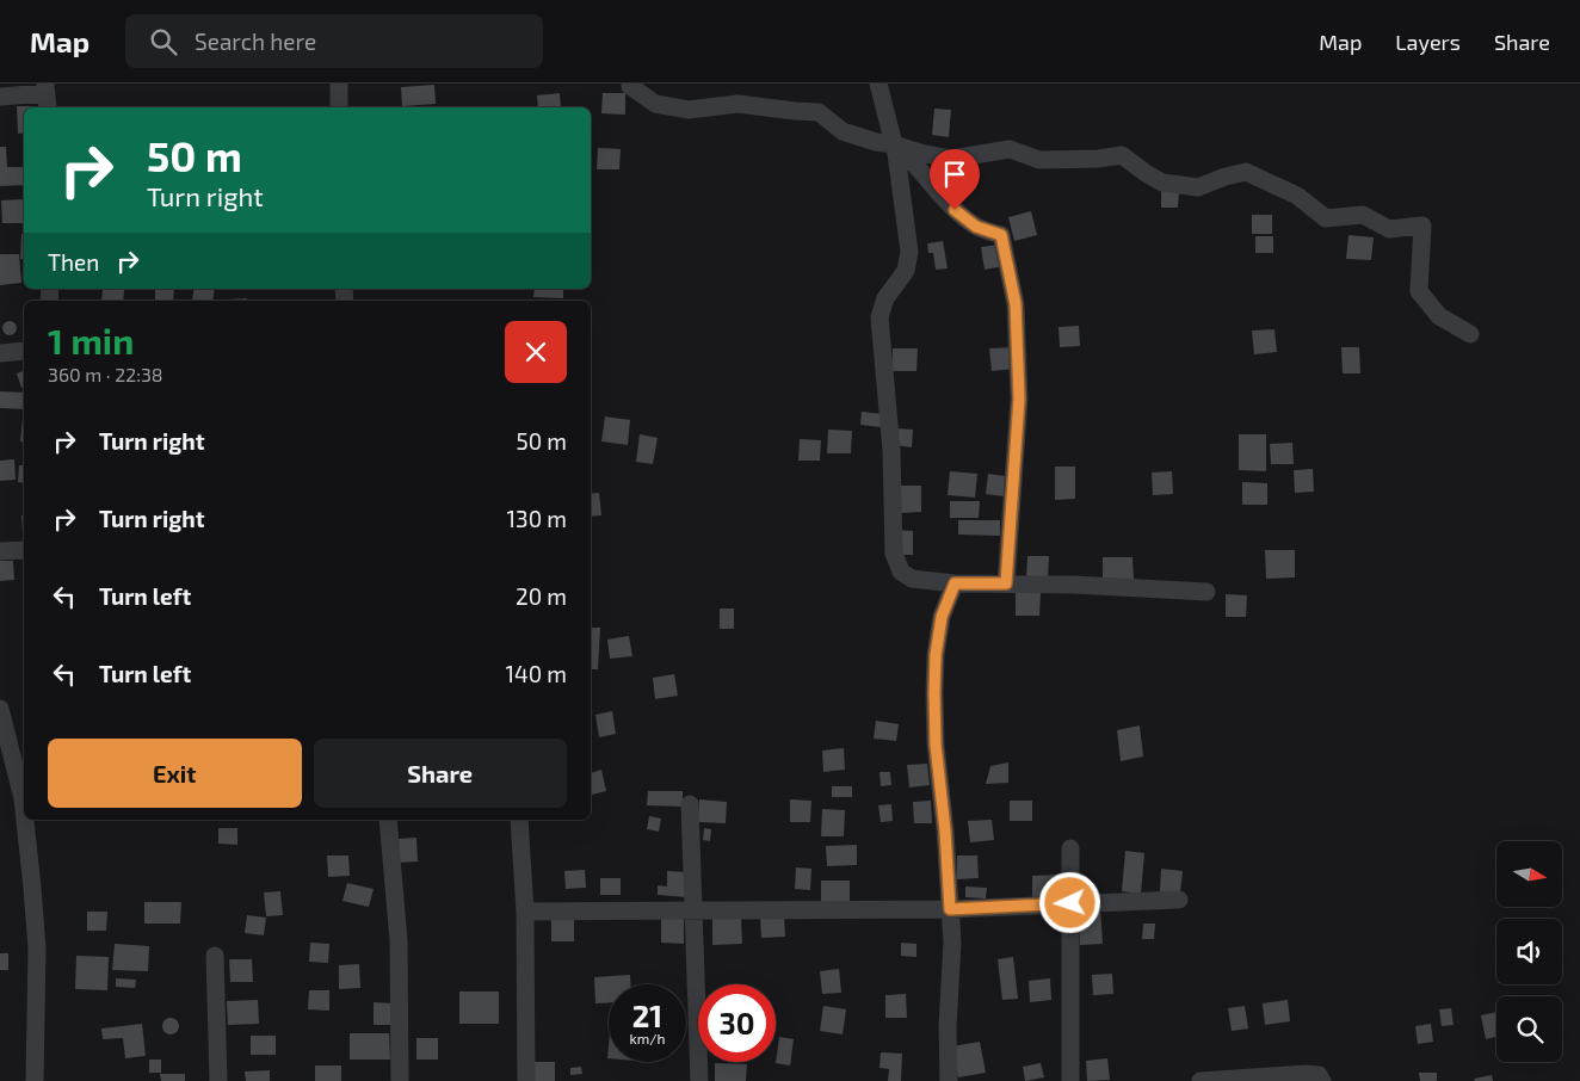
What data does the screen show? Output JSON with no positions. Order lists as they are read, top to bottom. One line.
{"north":"right","page":{"header":"Map","search":"Search here","nav":["Map","Layers","Share"],"turn":["50 m","Turn right"],"then":"Then","heading":["1 min","360 m · 22:38"],"list":[{"name":"Turn right","value":"50 m"},{"name":"Turn right","value":"130 m"},{"name":"Turn left","value":"20 m"},{"name":"Turn left","value":"140 m"}],"buttons":["Exit","Share"],"speed":"21 km/h","limit":"30"}}
